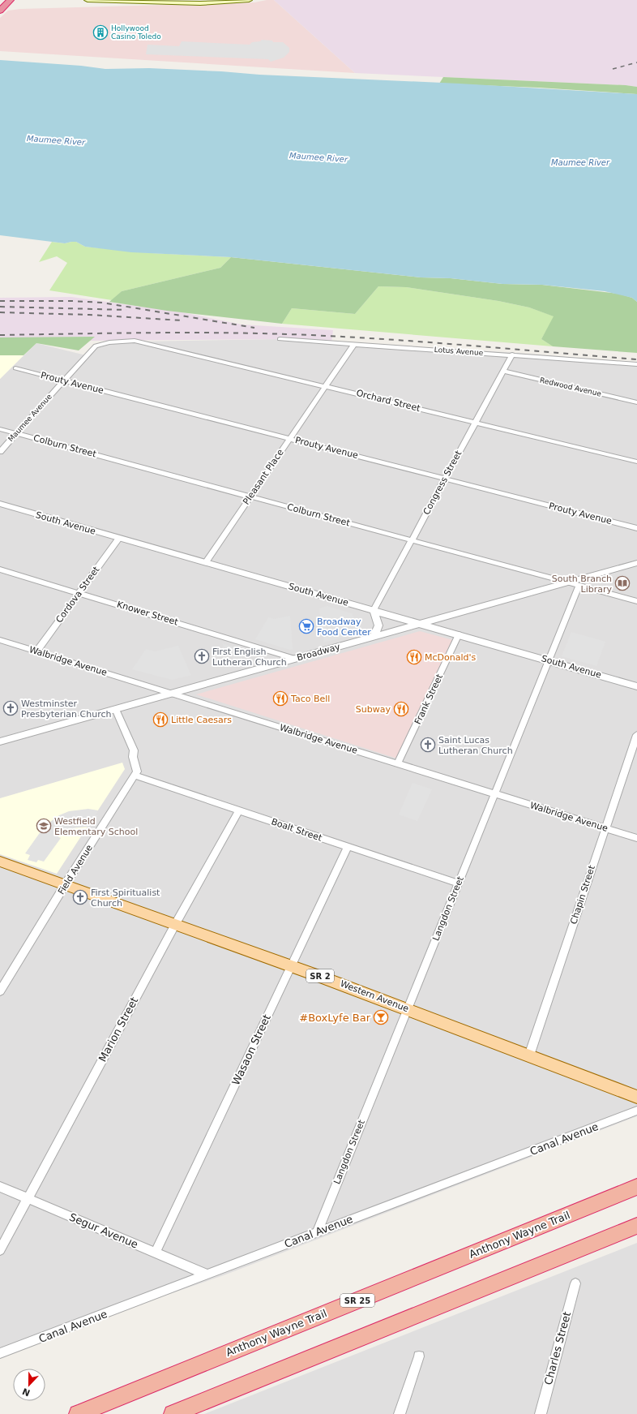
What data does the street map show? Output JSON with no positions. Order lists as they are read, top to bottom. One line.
{"streets":{"highway":["Anthony Wayne Trail","SR 25"],"main road":["SR 2","Western Avenue"],"street":["Lotus Avenue","Prouty Avenue","Redwood Avenue","Orchard Street","Maumee Avenue","Colburn Street","Pleasant Place","Congress Street","South Avenue","Cordova Street","Knower Street","Broadway","Walbridge Avenue","Frank Street","Boalt Street","Field Avenue","Chapin Street","Langdon Street","Marion Street","Wasaon Street","Canal Avenue","Segur Avenue","Charles Street"]},"crossings":[["Lotus Avenue","Pleasant Place"],["Lotus Avenue","Congress Street"],["Prouty Avenue","Maumee Avenue"],["Prouty Avenue","Pleasant Place"],["Prouty Avenue","Congress Street"],["Redwood Avenue","Congress Street"],["Orchard Street","Maumee Avenue"],["Orchard Street","Pleasant Place"],["Orchard Street","Congress Street"],["Maumee Avenue","Colburn Street"],["Colburn Street","Pleasant Place"],["Colburn Street","Congress Street"],["Colburn Street","Broadway"],["Colburn Street","Langdon Street"],["Pleasant Place","South Avenue"],["Congress Street","South Avenue"],["South Avenue","Cordova Street"],["South Avenue","Broadway"],["South Avenue","Frank Street"],["South Avenue","Langdon Street"],["Cordova Street","Knower Street"],["Cordova Street","Walbridge Avenue"],["Knower Street","Broadway"],["Broadway","Walbridge Avenue"],["Walbridge Avenue","Frank Street"],["Walbridge Avenue","Chapin Street"],["Walbridge Avenue","Langdon Street"],["Boalt Street","Field Avenue"],["Boalt Street","Langdon Street"],["Boalt Street","Marion Street"],["Boalt Street","Wasaon Street"],["Field Avenue","Western Avenue"],["Chapin Street","Western Avenue"],["Langdon Street","Western Avenue"],["Langdon Street","Canal Avenue"],["Western Avenue","Marion Street"],["Western Avenue","Wasaon Street"],["Marion Street","Segur Avenue"],["Wasaon Street","Segur Avenue"],["Canal Avenue","Segur Avenue"]],"water":["Maumee River"],"places":{"building":["Hollywood Casino Toledo"],"library":["South Branch Library"],"supermarket":["Broadway Food Center"],"church":["First English Lutheran Church","Westminster Presbyterian Church","Saint Lucas Lutheran Church","First Spiritualist Church"],"restaurant":["McDonald's","Taco Bell","Subway","Little Caesars"],"school or university":["Westfield Elementary School"],"bar":["#BoxLyfe Bar"]},"north":"bottom"}
